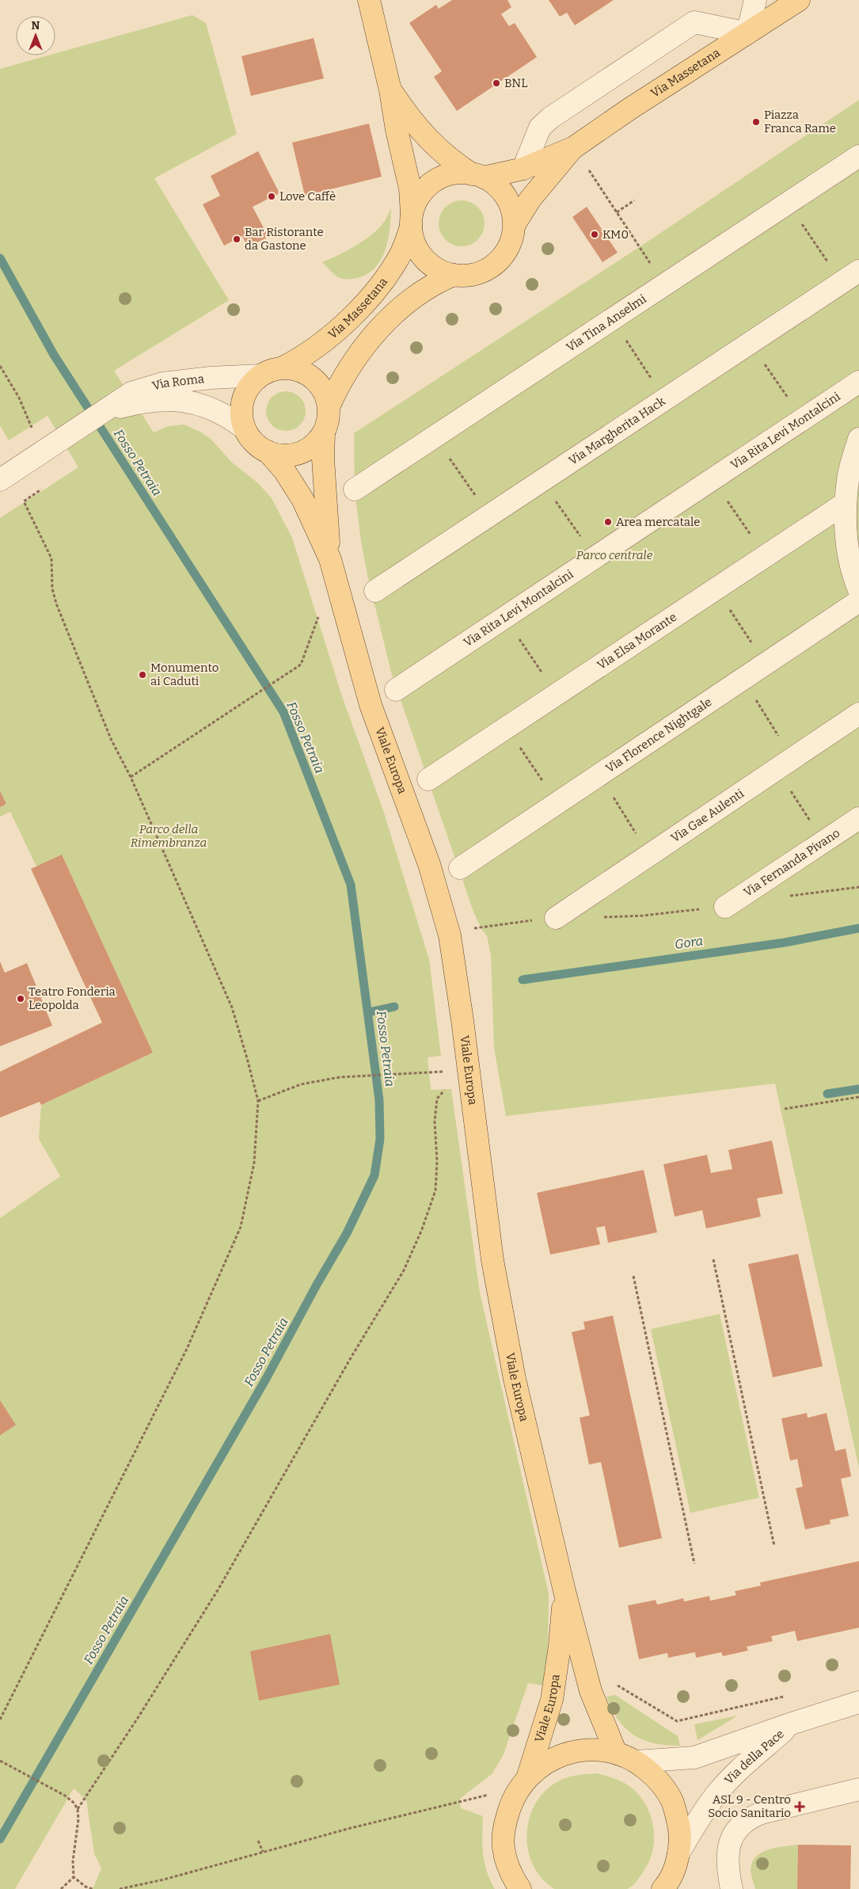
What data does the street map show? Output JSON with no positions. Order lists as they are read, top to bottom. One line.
{"streets":{"main road":["Via Massetana","Viale Europa"],"street":["Via Tina Anselmi","Via Roma","Via Margherita Hack","Via Rita Levi Montalcini","Via Elsa Morante","Via Florence Nightgale","Via Gae Aulenti","Via Fernanda Pivano","Via della Pace"]},"crossings":[["Via Massetana","Via Roma"],["Via Massetana","Viale Europa"],["Via Roma","Viale Europa"],["Viale Europa","Via della Pace"]],"water":["Fosso Petraia","Gora"],"parks":["Parco centrale","Parco della Rimembranza"],"places":{"other":["BNL","Piazza Franca Rame","Love Caffè","KM0","Bar Ristorante da Gastone","Area mercatale","Monumento ai Caduti","Teatro Fonderia Leopolda"],"health":["ASL 9 - Centro Socio Sanitario"]},"north":"top"}
